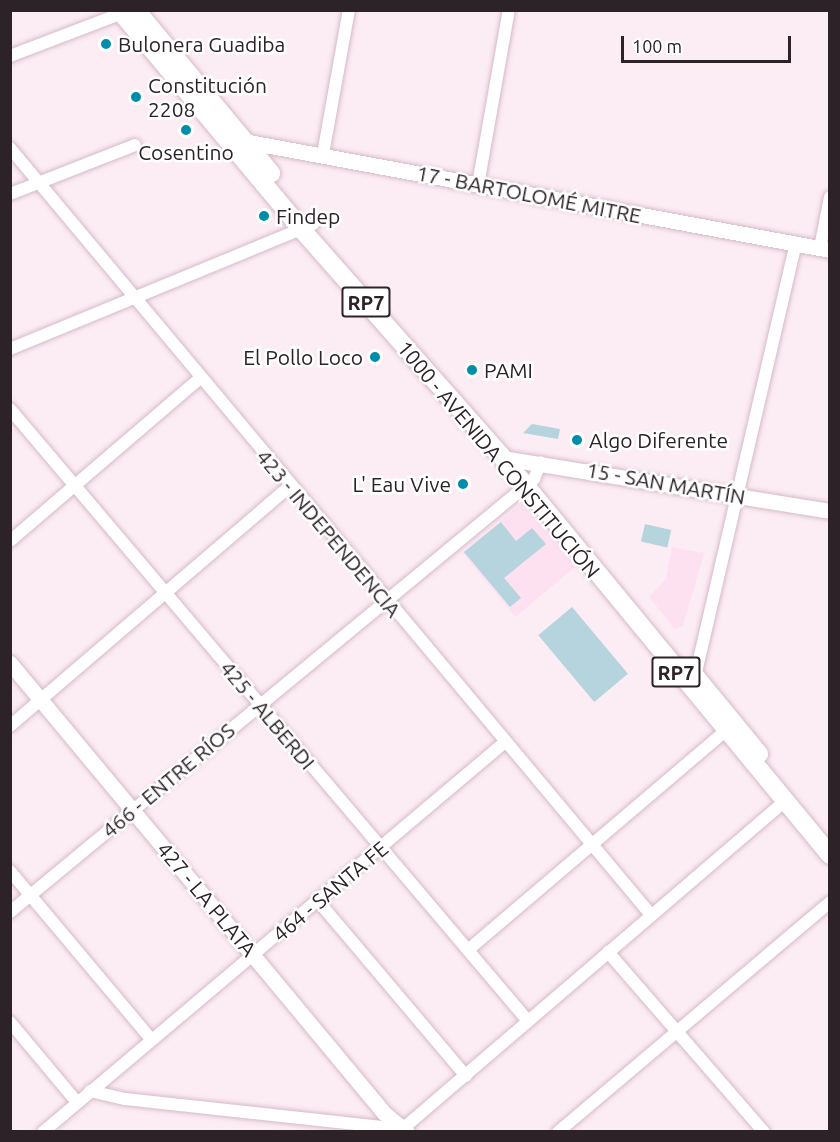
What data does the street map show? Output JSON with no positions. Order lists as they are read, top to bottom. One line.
{"streets":{"main road":["RP7","1000 - AVENIDA CONSTITUCIÓN"],"street":["17 - BARTOLOMÉ MITRE","15 - SAN MARTÍN","423 - INDEPENDENCIA","425 - ALBERDI","466 - ENTRE RÍOS","464 - SANTA FE","427 - LA PLATA"]},"crossings":[["17 - BARTOLOMÉ MITRE","1000 - AVENIDA CONSTITUCIÓN"],["1000 - AVENIDA CONSTITUCIÓN","15 - SAN MARTÍN"],["1000 - AVENIDA CONSTITUCIÓN","466 - ENTRE RÍOS"],["15 - SAN MARTÍN","466 - ENTRE RÍOS"],["423 - INDEPENDENCIA","466 - ENTRE RÍOS"],["423 - INDEPENDENCIA","464 - SANTA FE"],["425 - ALBERDI","466 - ENTRE RÍOS"],["425 - ALBERDI","464 - SANTA FE"],["466 - ENTRE RÍOS","427 - LA PLATA"],["464 - SANTA FE","427 - LA PLATA"]],"places":["Bulonera Guadiba","Constitución 2208","Cosentino","Findep","El Pollo Loco","PAMI","Algo Diferente","L' Eau Vive"],"scale_bar":"100 m"}
